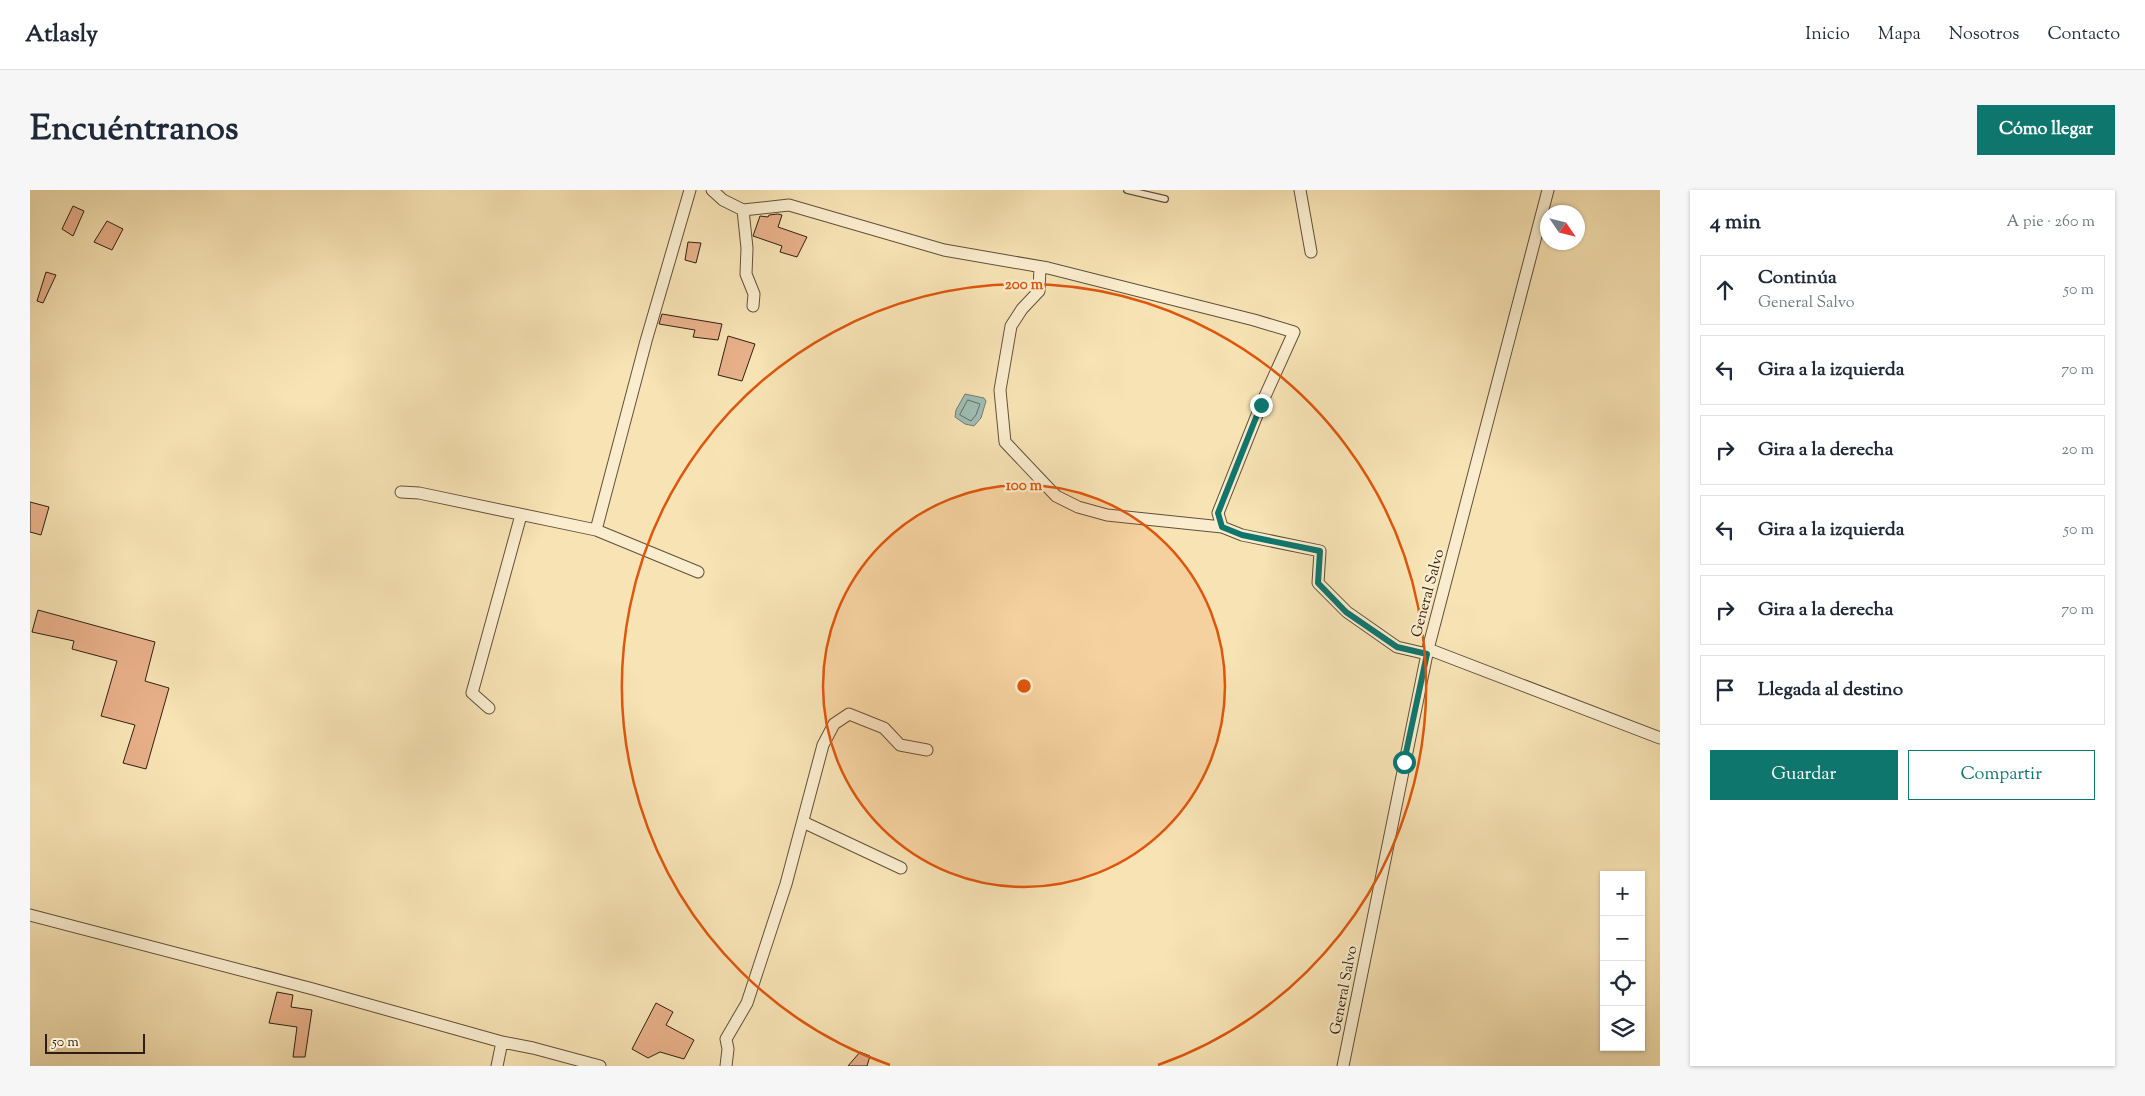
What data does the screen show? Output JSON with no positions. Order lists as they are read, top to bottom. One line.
{"streets":{"street":["General Salvo"]},"scale_bar":"50 m","north":"bottom right","page":{"header":"Atlasly","nav":["Inicio","Mapa","Nosotros","Contacto"],"title":"Encuéntranos","buttons":["Cómo llegar",["Guardar","Compartir"]],"heading":["4 min","A pie · 260 m"],"list":[["Continúa","General Salvo","50 m"],["Gira a la izquierda","70 m"],["Gira a la derecha","20 m"],["Gira a la izquierda","50 m"],["Gira a la derecha","70 m"],"Llegada al destino"],"map_buttons":["+","−"],"scale":"50 m"},"rings":["200 m","100 m"]}
